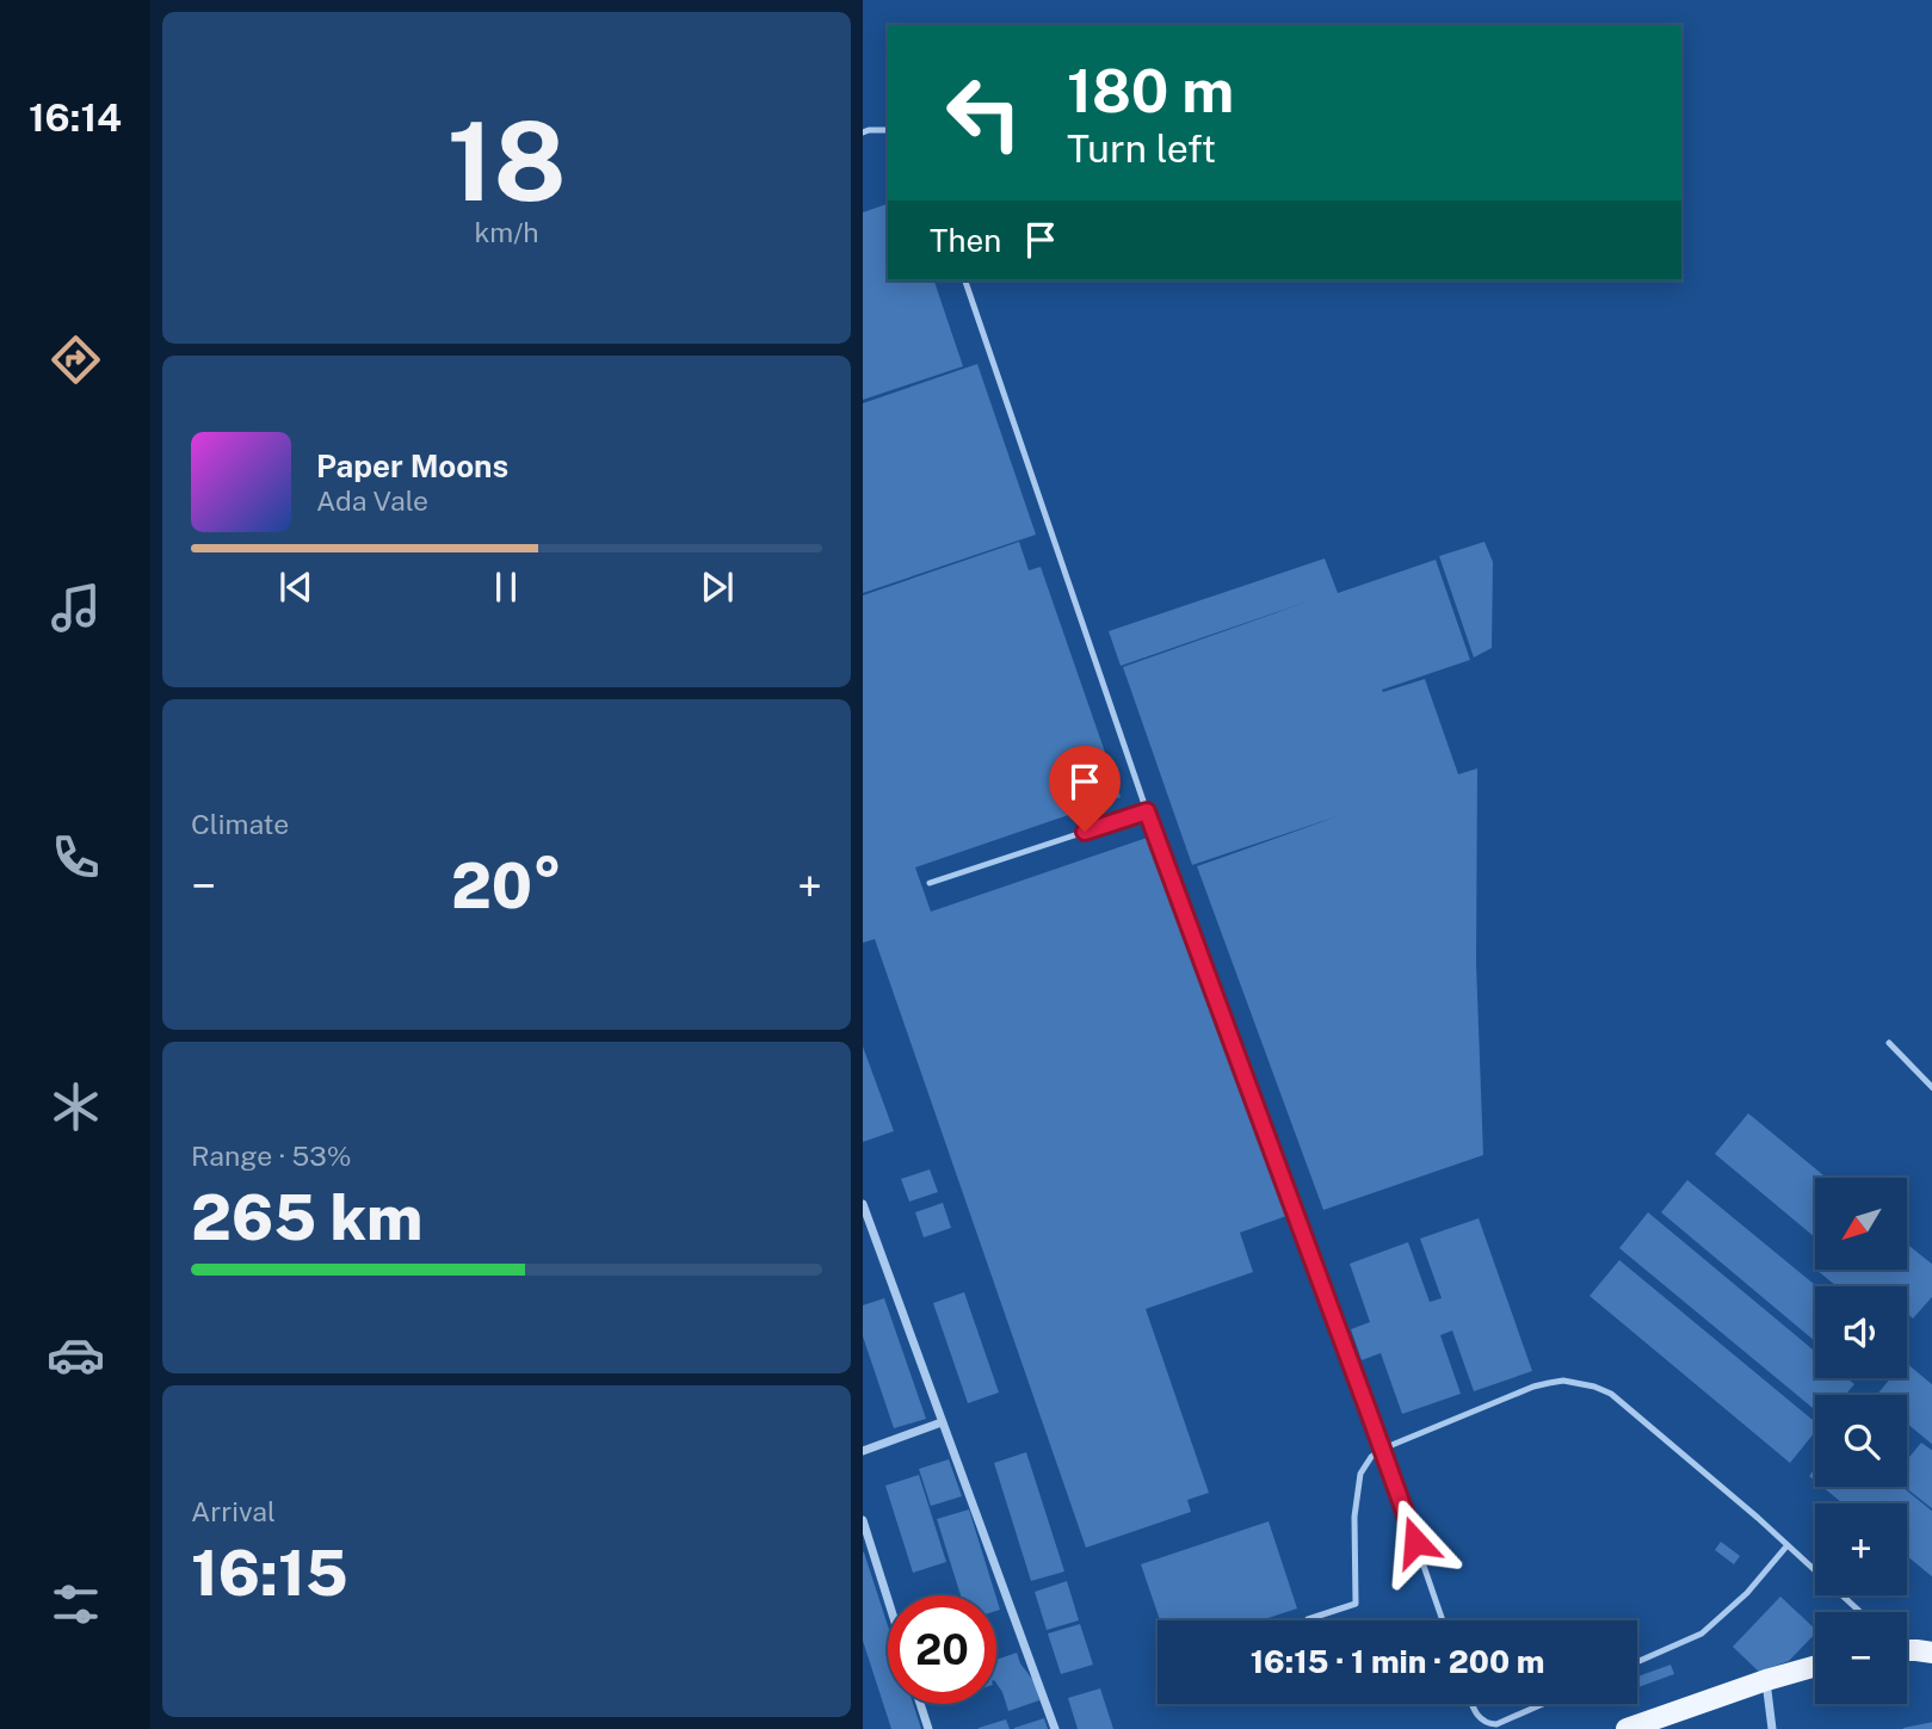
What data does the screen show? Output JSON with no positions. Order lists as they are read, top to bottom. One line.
{"north":"bottom left","page":{"tabs":"16:14","tile":[["18","km/h"],"Climate",["Range · 53%","265 km"],["Arrival","16:15"]],"turn":["180 m","Turn left"],"then":"Then","song":["Paper Moons","Ada Vale"],"heat":["−","20°","+"],"map_buttons":["+","−"],"limit":"20","trip":"16:15 · 1 min · 200 m"}}
